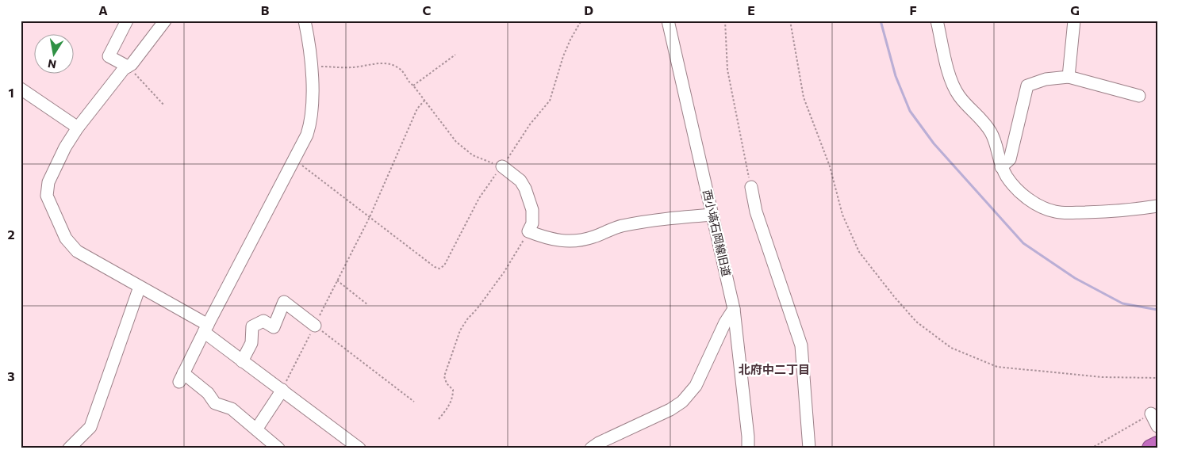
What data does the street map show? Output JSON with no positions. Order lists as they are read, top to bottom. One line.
{"streets":{"street":["西小塙石岡線旧道"]},"districts":["北府中二丁目"],"north":"bottom","grid":{"columns":["A","B","C","D","E","F","G"],"rows":["1","2","3"]}}
